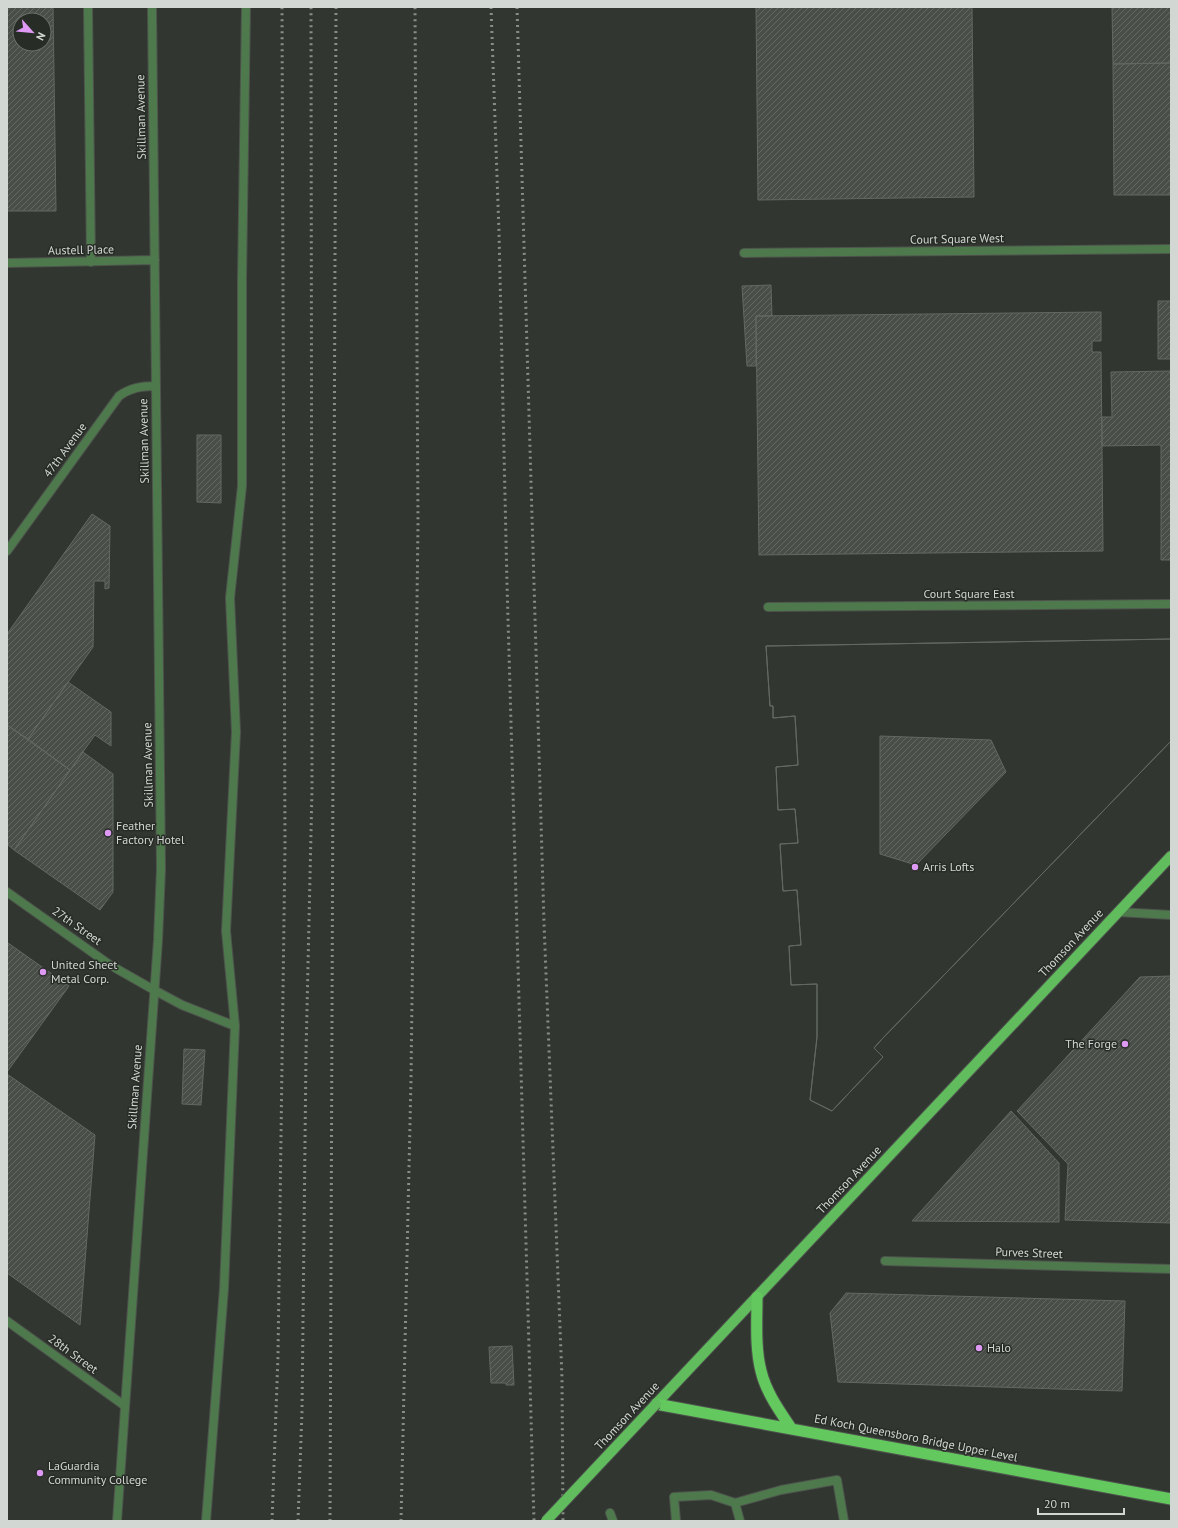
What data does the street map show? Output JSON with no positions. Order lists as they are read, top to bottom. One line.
{"streets":{"highway":["Ed Koch Queensboro Bridge Upper Level"],"main road":["Thomson Avenue"],"street":["Skillman Avenue","Court Square West","Austell Place","47th Avenue","Court Square East","27th Street","Purves Street","28th Street"]},"crossings":[["Skillman Avenue","Austell Place"],["Skillman Avenue","47th Avenue"],["Skillman Avenue","27th Street"],["Skillman Avenue","28th Street"],["Thomson Avenue","Ed Koch Queensboro Bridge Upper Level"]],"places":["Feather Factory Hotel","Arris Lofts","United Sheet Metal Corp.","The Forge","Halo","LaGuardia Community College"],"scale_bar":"20 m","north":"bottom right"}
